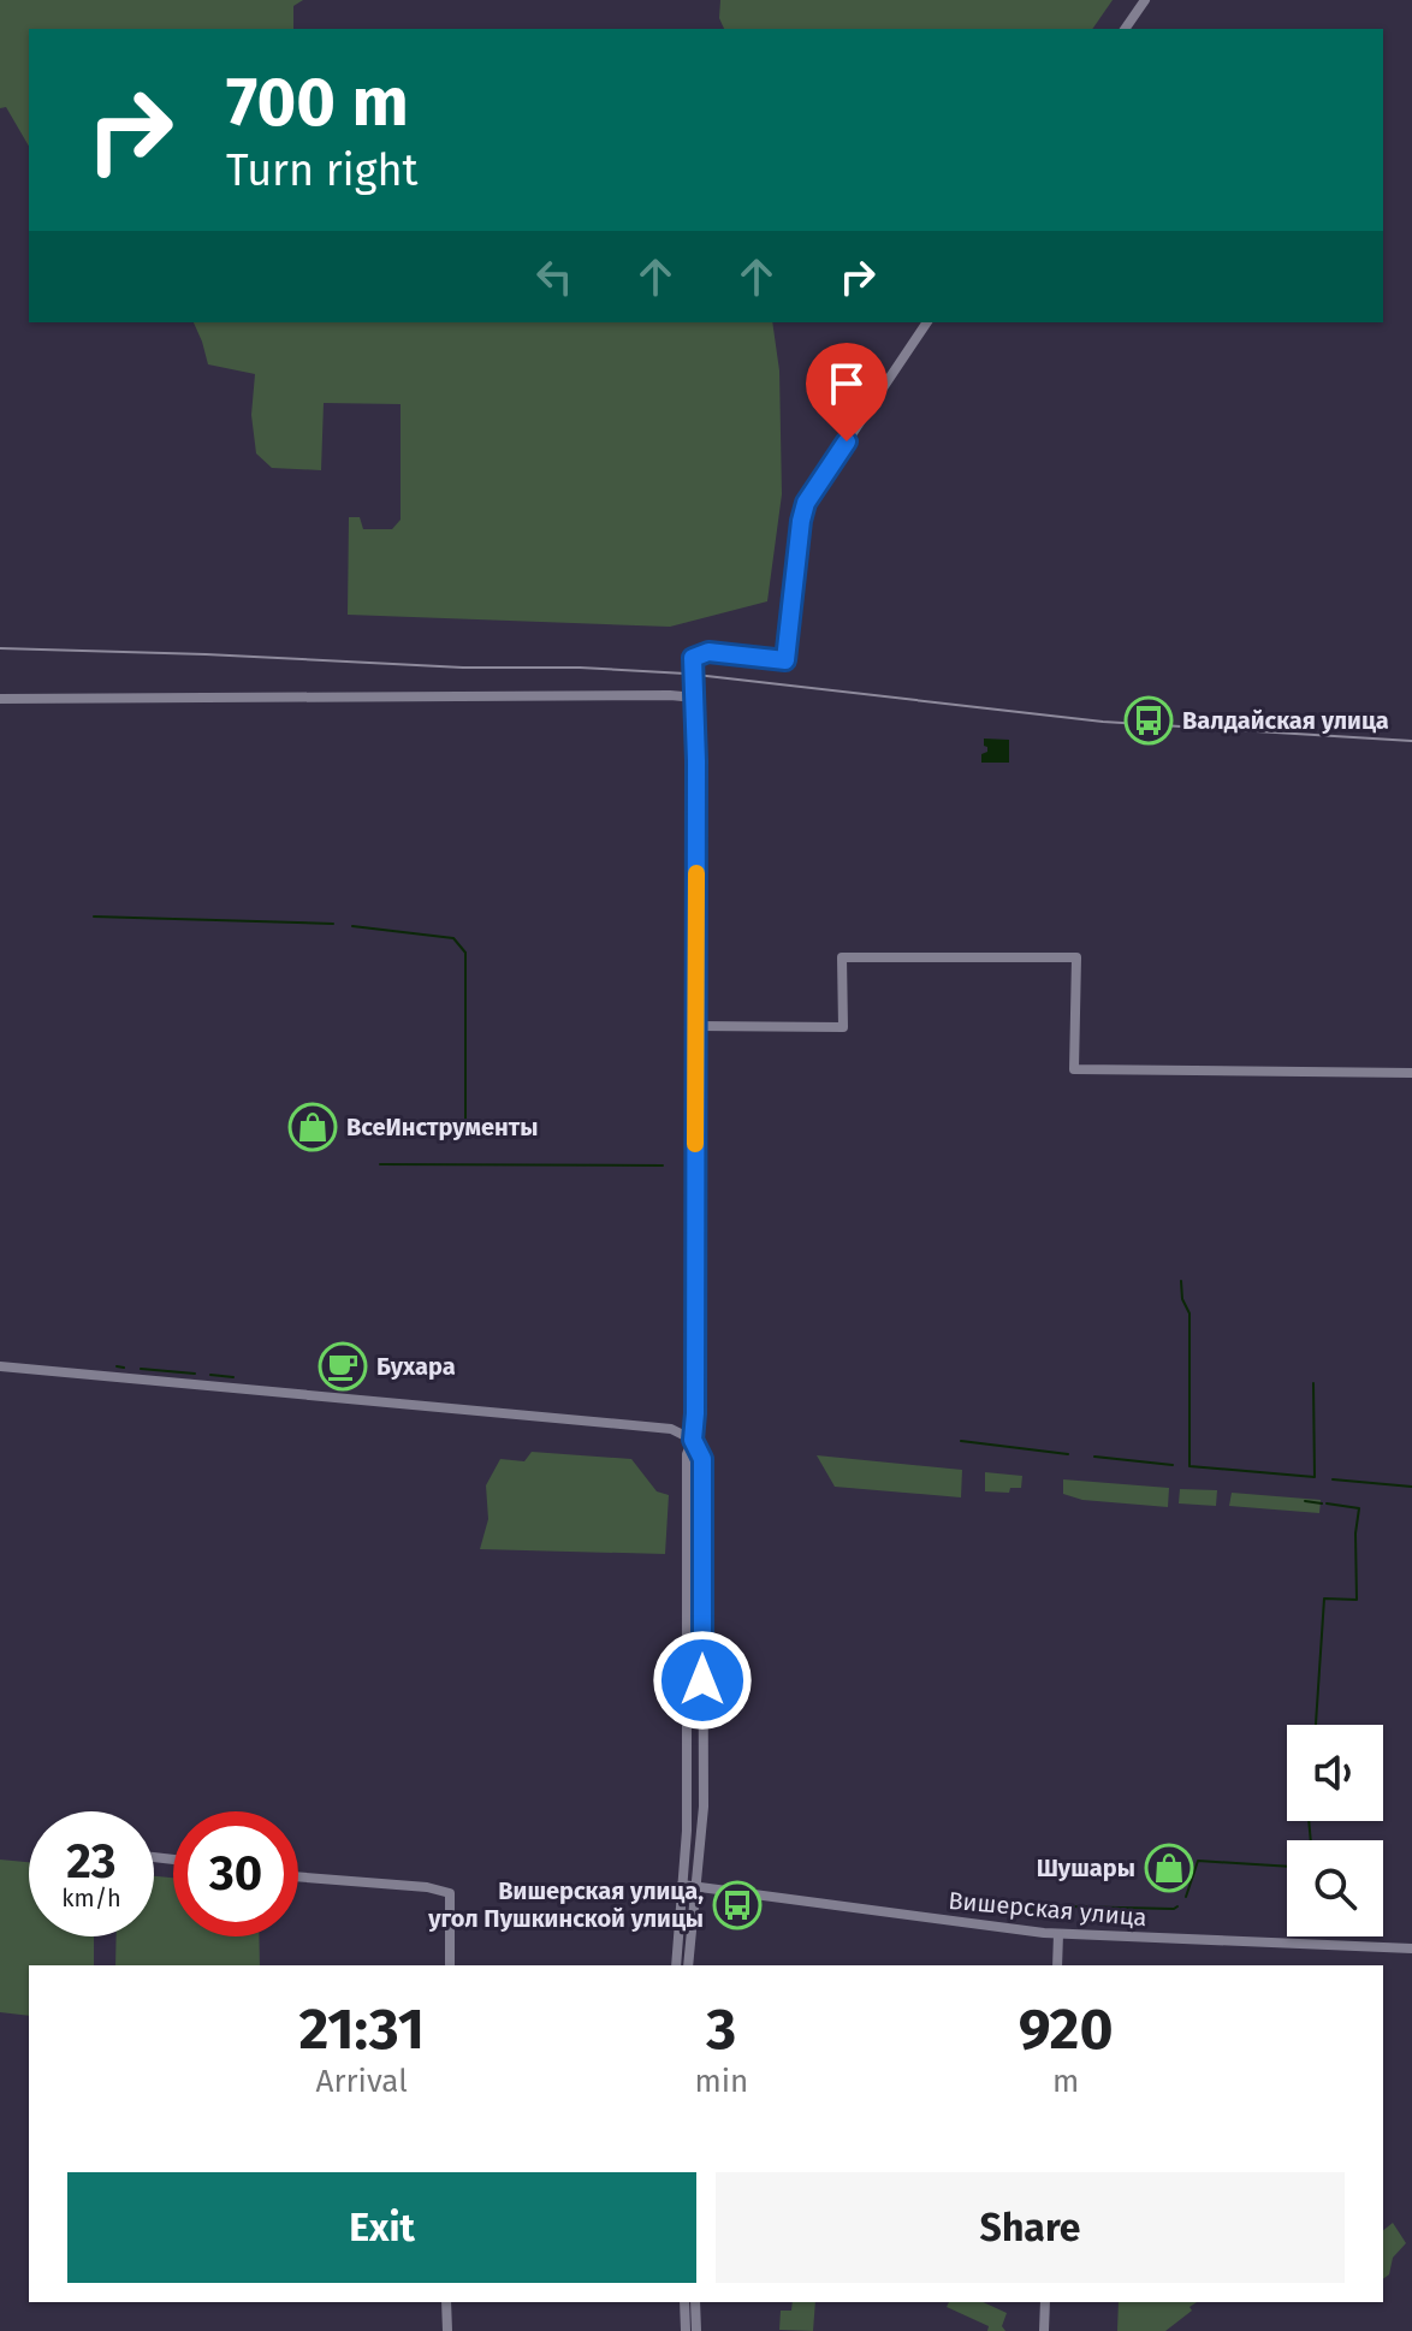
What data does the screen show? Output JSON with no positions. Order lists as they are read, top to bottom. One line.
{"streets":{"street":["Вишерская улица"]},"places":{"bus stop":["Валдайская улица","Вишерская улица, угол Пушкинской улицы"],"shop":["ВсеИнструменты","Шушары"],"cafe":["Бухара"]},"page":{"turn":["700 m","Turn right"],"speed":"23 km/h","limit":"30","eta":["21:31","Arrival","3","min","920","m"],"buttons":["Exit","Share"]}}
